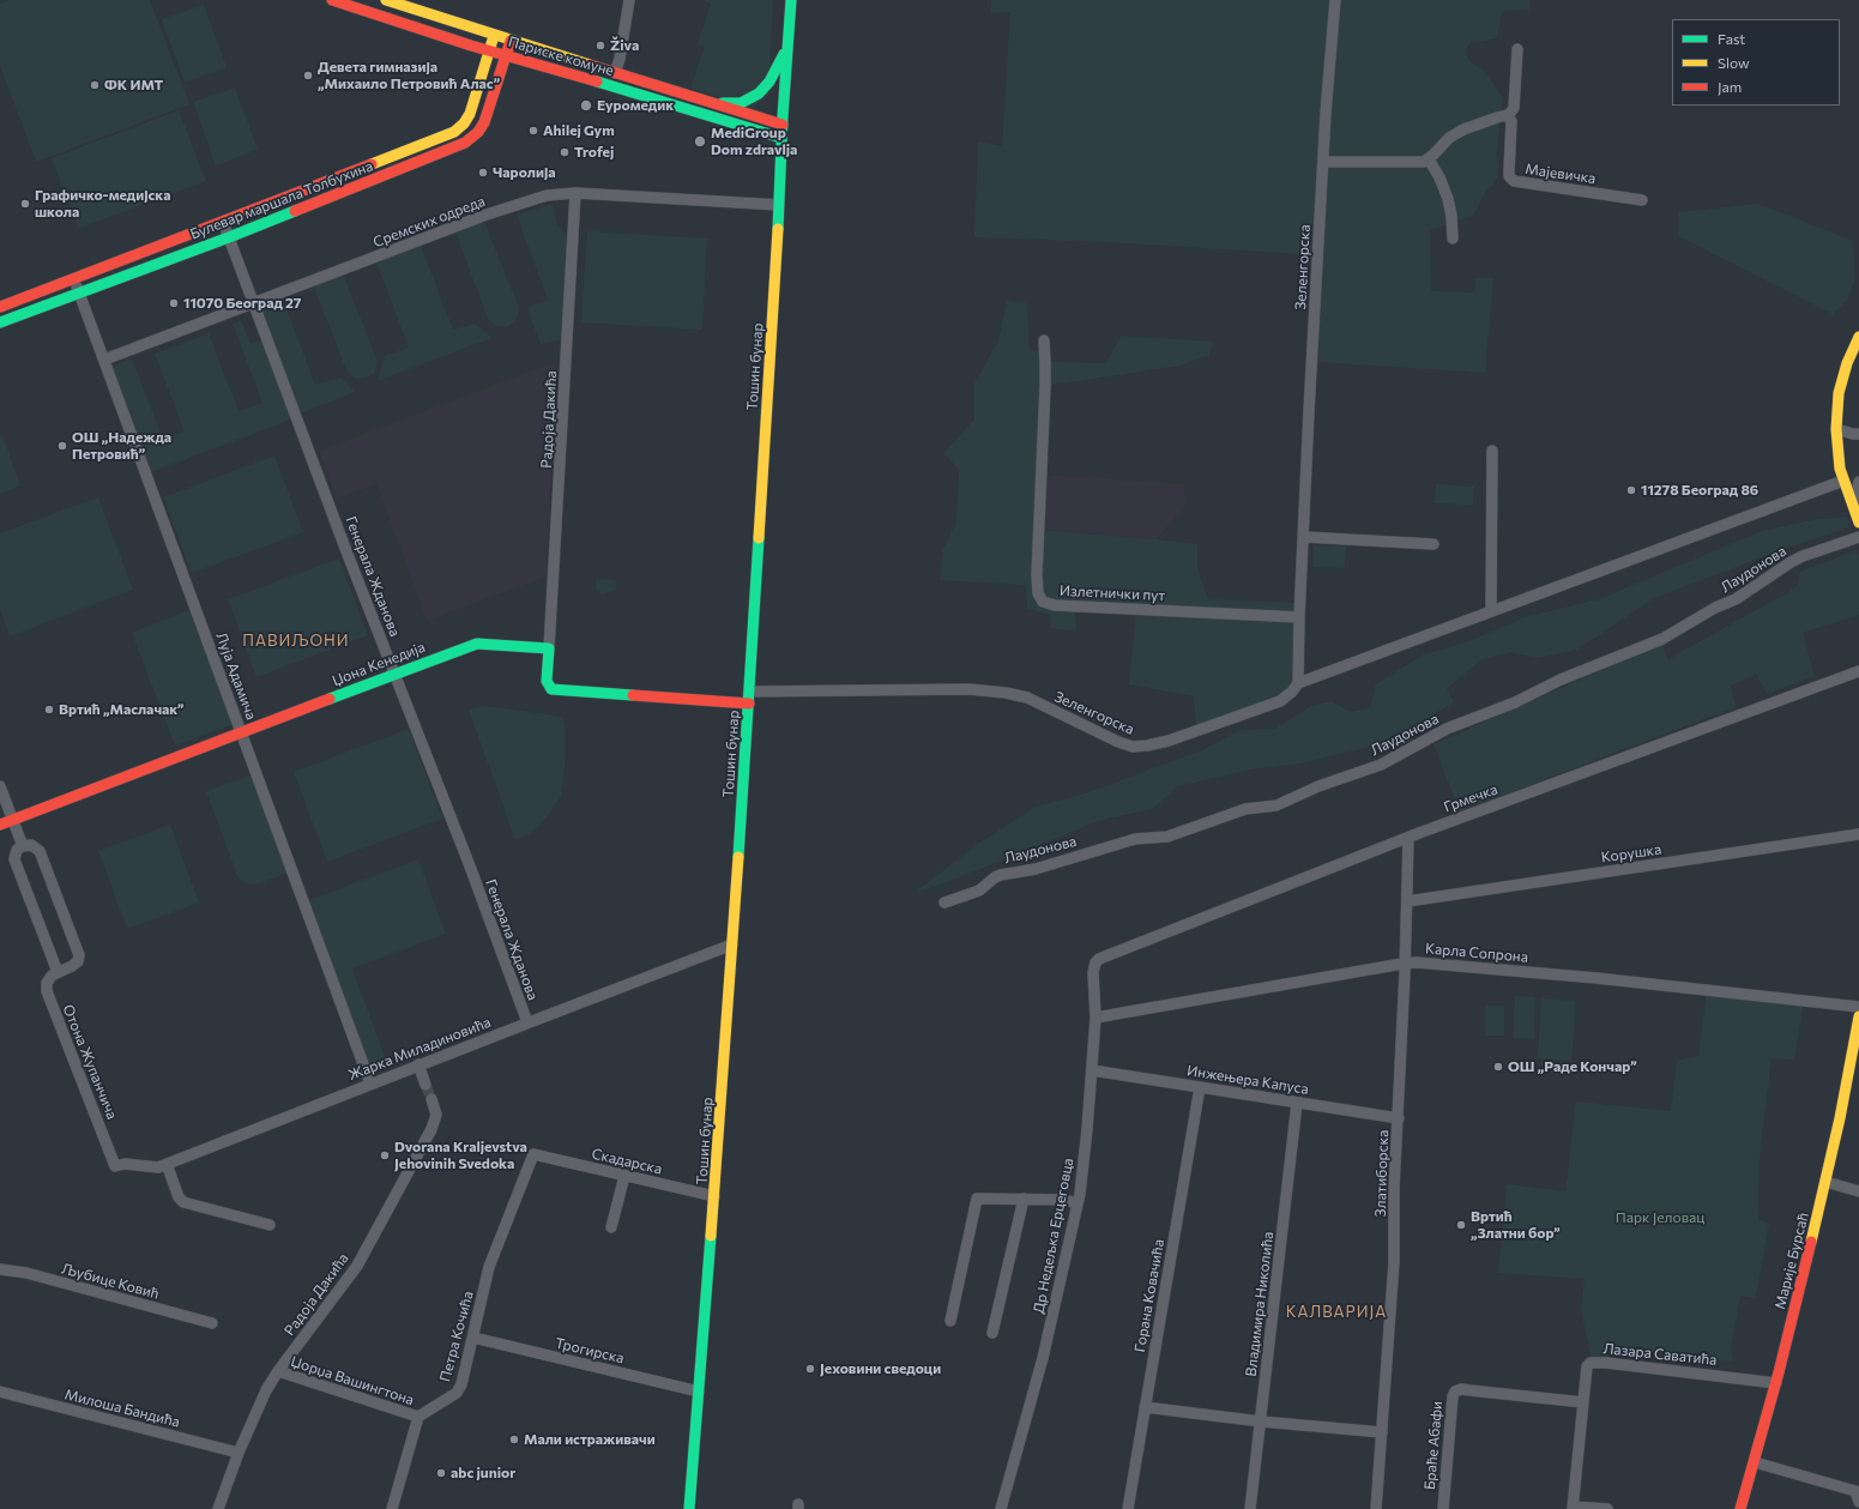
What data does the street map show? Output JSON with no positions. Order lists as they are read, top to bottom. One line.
{"streets":{"street":["Париске комуне","Мајевичка","Булевар маршала Толбухина","Сремских одреда","Зеленгорска","Тошин бунар","Радоја Дакића","Лаудонова","Генерала Жданова","Излетнички пут","Џона Кенедија","Луја Адамича","Грмечка","Корушка","Карла Сопрона","Жарка Миладиновића","Отона Жупанчича","Инжењера Капуса","Скадарска","Златиборска","Др Недељка Ерцеговца","Марије Бурсаћ","Љубице Ковић","Горана Ковачића","Владимира Николића","Петра Кочића","Трогирска","Лазара Саватића","Џорџа Вашингтона","Милоша Бандића","Браће Абафи"]},"crossings":[["Париске комуне","Булевар маршала Толбухина"],["Париске комуне","Тошин бунар"],["Булевар маршала Толбухина","Генерала Жданова"],["Булевар маршала Толбухина","Луја Адамича"],["Сремских одреда","Тошин бунар"],["Сремских одреда","Радоја Дакића"],["Сремских одреда","Генерала Жданова"],["Сремских одреда","Луја Адамича"],["Зеленгорска","Тошин бунар"],["Зеленгорска","Излетнички пут"],["Тошин бунар","Жарка Миладиновића"],["Тошин бунар","Скадарска"],["Тошин бунар","Трогирска"],["Радоја Дакића","Џона Кенедија"],["Радоја Дакића","Џорџа Вашингтона"],["Радоја Дакића","Милоша Бандића"],["Генерала Жданова","Џона Кенедија"],["Генерала Жданова","Жарка Миладиновића"],["Џона Кенедија","Луја Адамича"],["Луја Адамича","Жарка Миладиновића"],["Грмечка","Златиборска"],["Грмечка","Др Недељка Ерцеговца"],["Корушка","Златиборска"],["Карла Сопрона","Златиборска"],["Карла Сопрона","Др Недељка Ерцеговца"],["Жарка Миладиновића","Отона Жупанчича"],["Инжењера Капуса","Златиборска"],["Инжењера Капуса","Др Недељка Ерцеговца"],["Инжењера Капуса","Горана Ковачића"],["Инжењера Капуса","Владимира Николића"],["Скадарска","Петра Кочића"],["Марије Бурсаћ","Лазара Саватића"],["Петра Кочића","Трогирска"],["Петра Кочића","Џорџа Вашингтона"],["Лазара Саватића","Браће Абафи"]],"districts":["ПАВИЉОНИ","КАЛВАРИЈА"],"parks":["Парк Јеловац"],"places":["Živa","Девета гимназија „Михаило Петровић Алас”","ФК ИМТ","Еуромедик","Ahilej Gym","MediGroup Dom zdravlja","Trofej","Чаролија","Графичко-медијска школа","11070 Београд 27","ОШ „Надежда Петровић”","11278 Београд 86","Вртић „Маслачак”","ОШ „Раде Кончар”","Dvorana Kraljevstva Jehovinih Svedoka","Вртић „Златни бор”","Јеховини сведоци","Мали истраживачи","abc junior"],"legend":["Fast","Slow","Jam"]}
